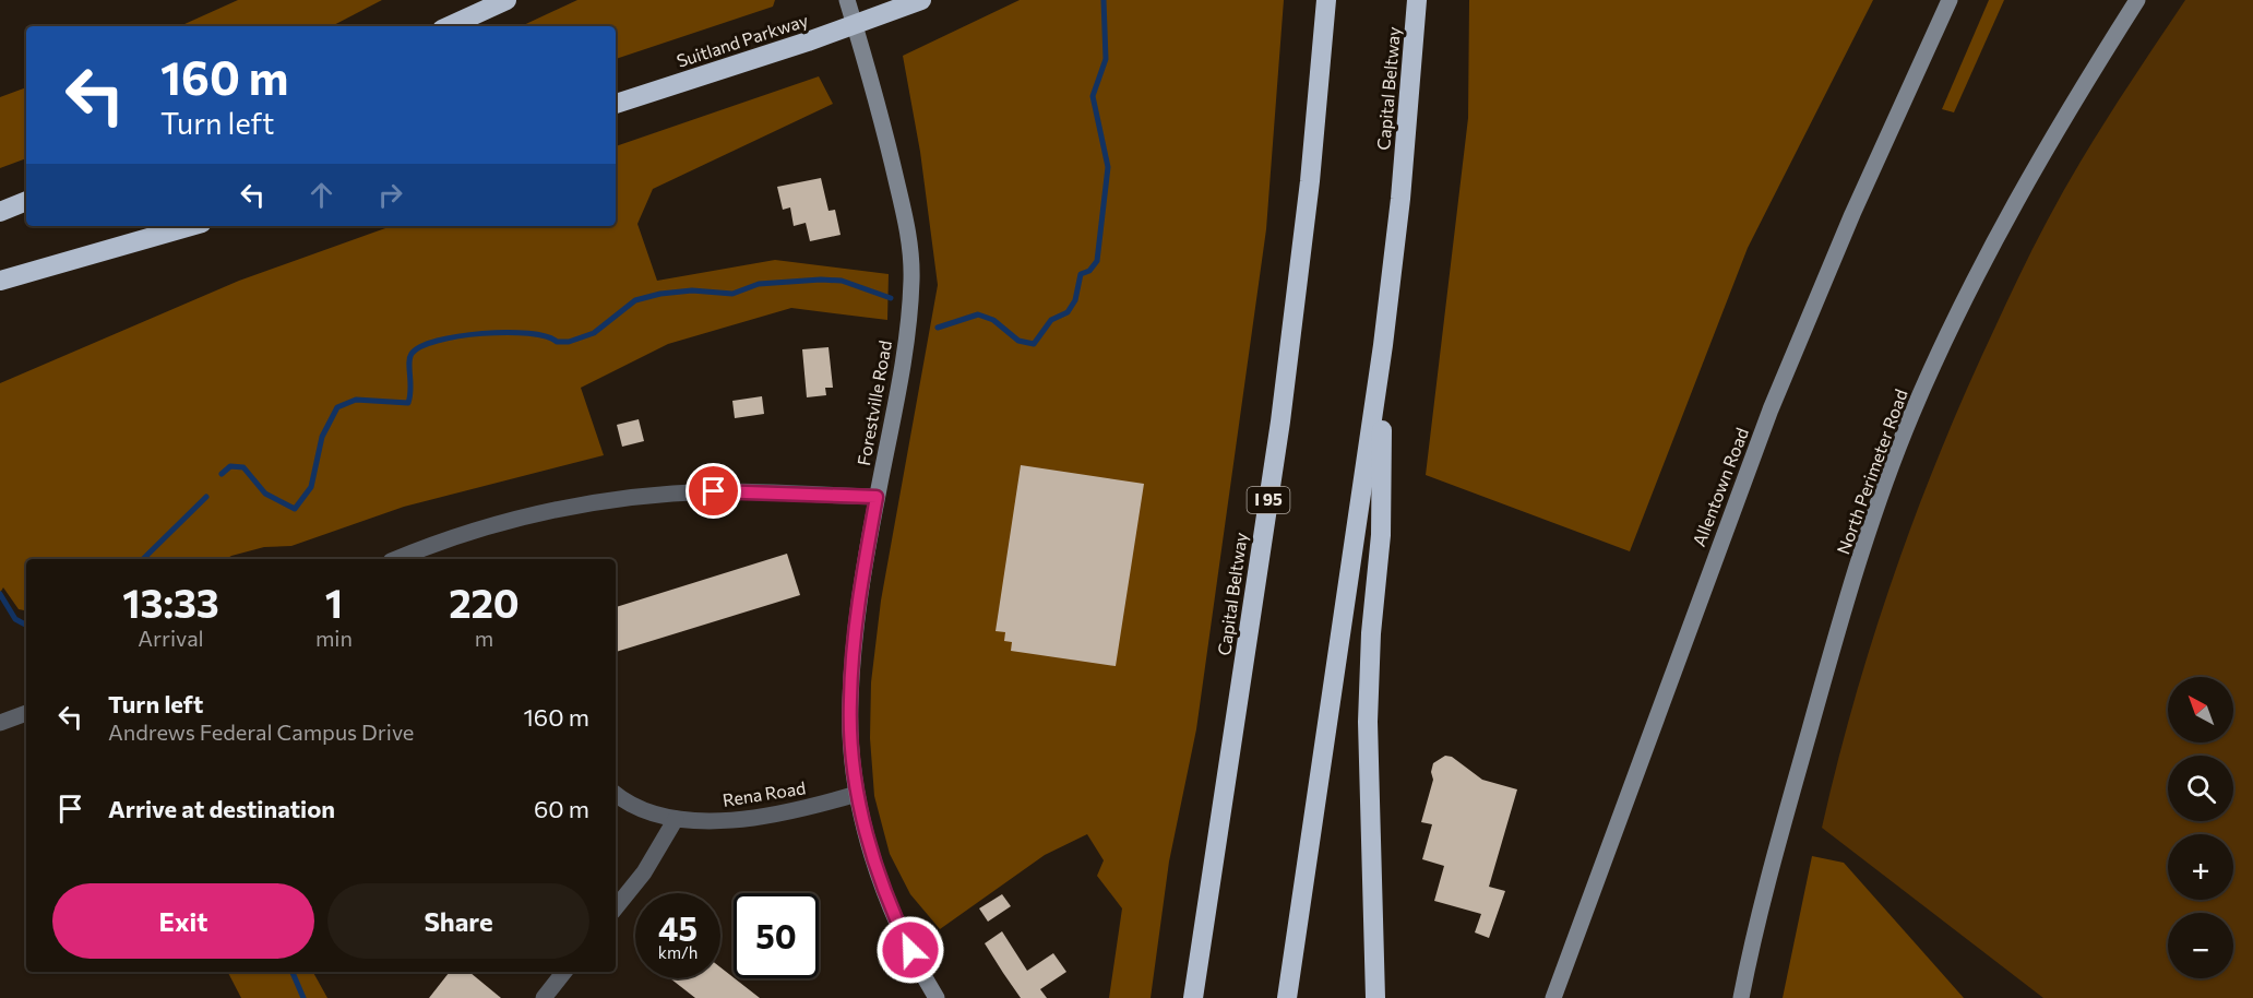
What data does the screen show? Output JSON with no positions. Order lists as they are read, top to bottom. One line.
{"streets":{"highway":["Suitland Parkway","Capital Beltway","I 95"],"main road":["Forestville Road","North Perimeter Road","Allentown Road"],"street":["Rena Road"]},"crossings":[["Suitland Parkway","Forestville Road"],["Forestville Road","Rena Road"]],"north":"top left","page":{"turn":["160 m","Turn left"],"eta":["13:33","Arrival","1","min","220","m"],"list":[{"name":"Turn left","note":"Andrews Federal Campus Drive","value":"160 m"},{"name":"Arrive at destination","value":"60 m"}],"map_buttons":["+","−"],"buttons":["Exit","Share"],"speed":"45 km/h","limit":"50"}}
